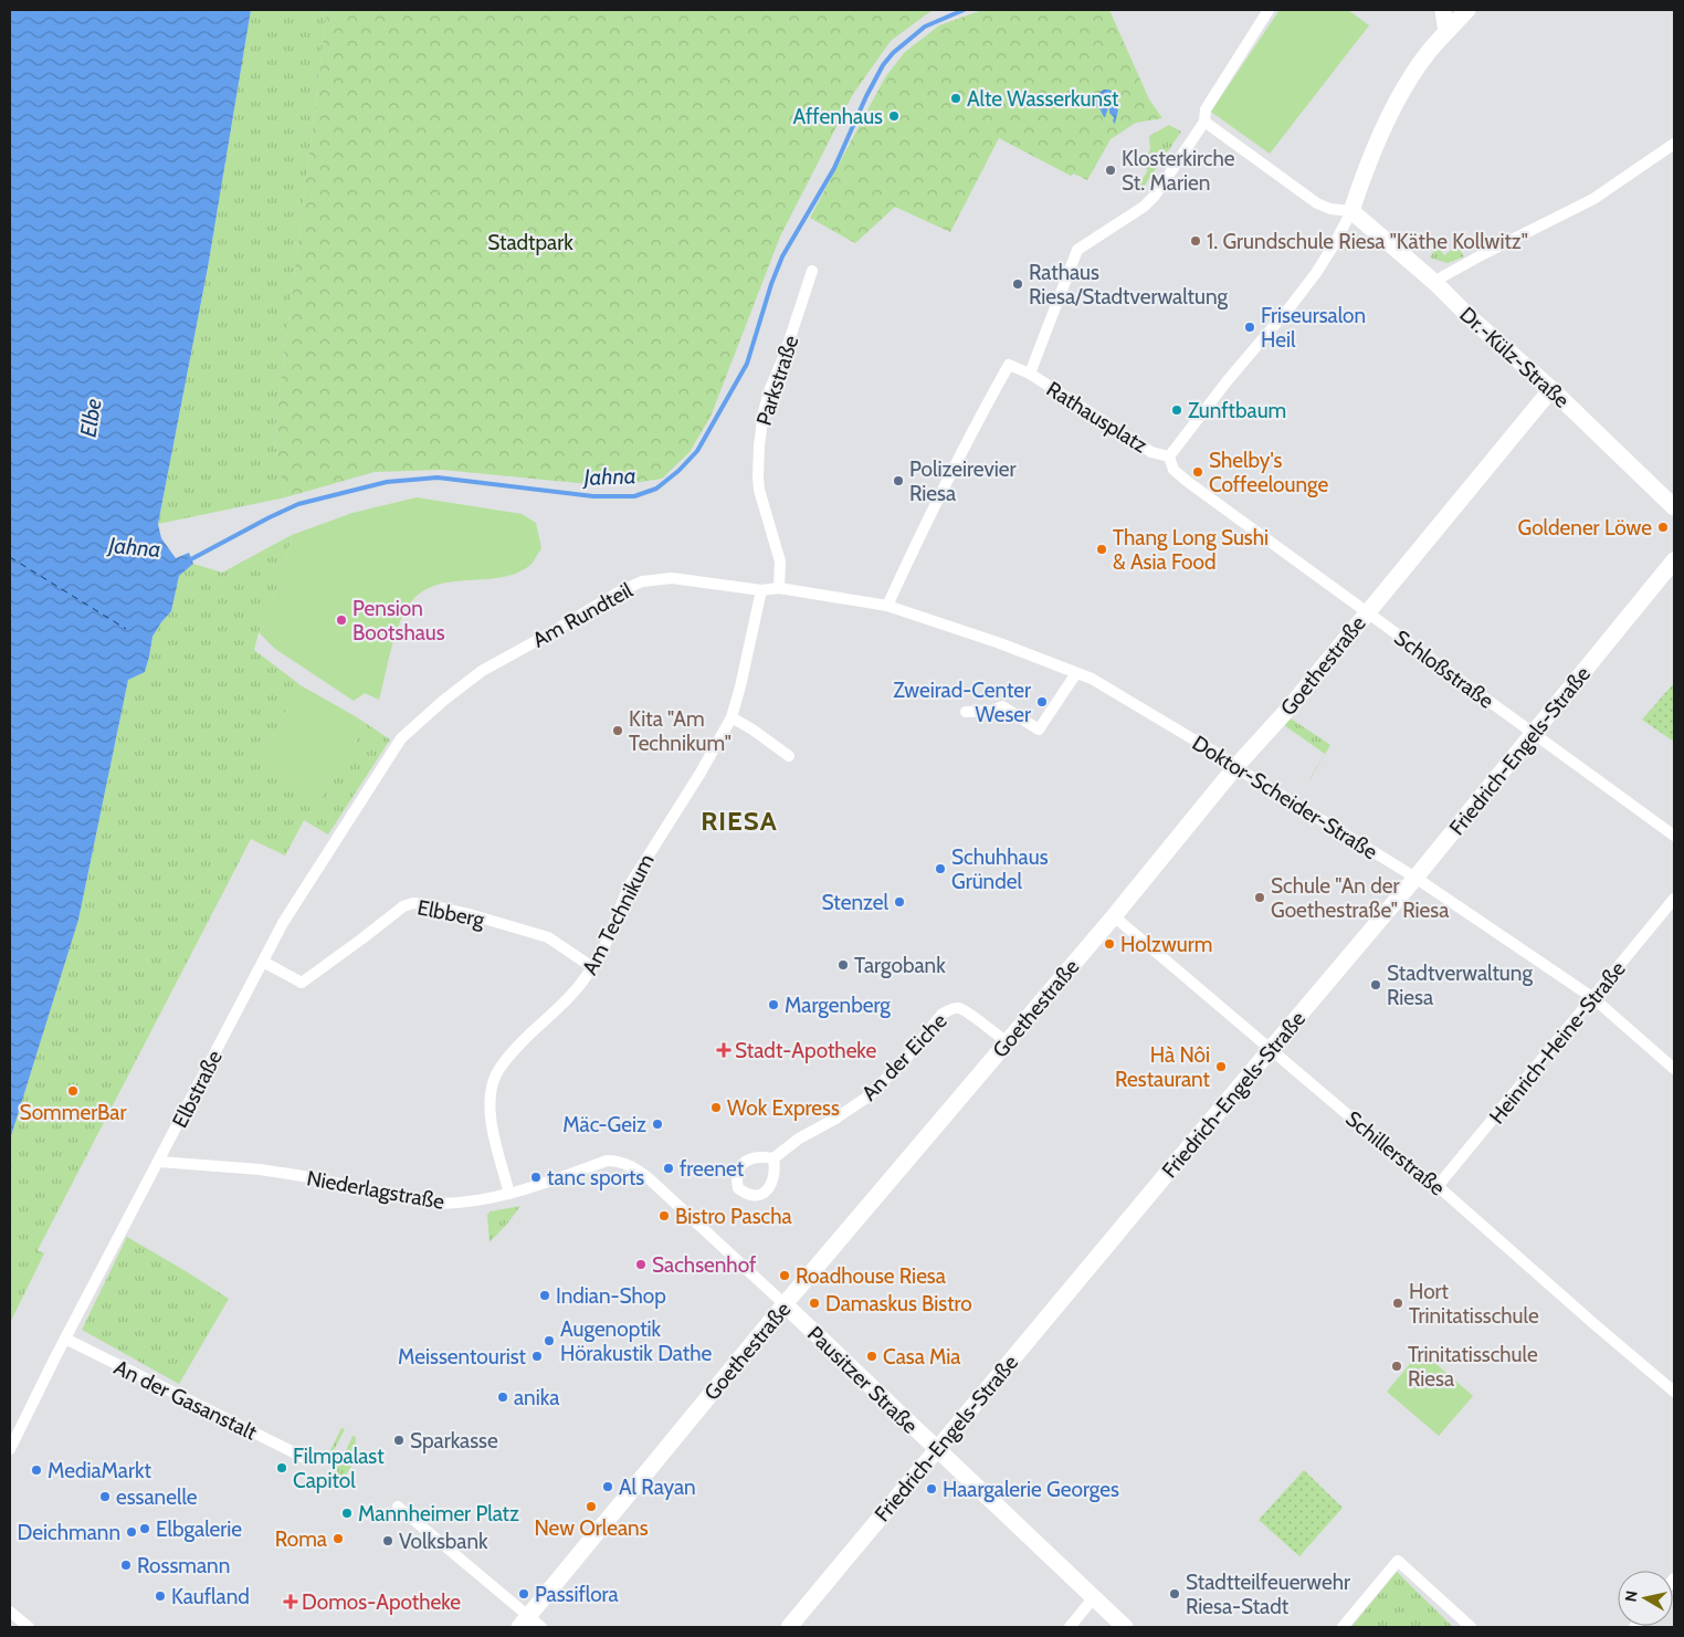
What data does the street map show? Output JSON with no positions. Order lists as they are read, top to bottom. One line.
{"streets":{"main road":["Dr.-Külz-Straße","Goethestraße","Friedrich-Engels-Straße","Pausitzer Straße"],"street":["Parkstraße","Rathausplatz","Am Rundteil","Schloßstraße","Doktor-Scheider-Straße","Elbberg","Am Technikum","Heinrich-Heine-Straße","An der Eiche","Elbstraße","Schillerstraße","Niederlagstraße","An der Gasanstalt"]},"crossings":[["Dr.-Külz-Straße","Rathausplatz"],["Dr.-Külz-Straße","Goethestraße"],["Rathausplatz","Schloßstraße"],["Am Rundteil","Elbstraße"],["Goethestraße","Schloßstraße"],["Goethestraße","Doktor-Scheider-Straße"],["Goethestraße","An der Eiche"],["Goethestraße","Schillerstraße"],["Goethestraße","Pausitzer Straße"],["Schloßstraße","Friedrich-Engels-Straße"],["Friedrich-Engels-Straße","Doktor-Scheider-Straße"],["Friedrich-Engels-Straße","Schillerstraße"],["Friedrich-Engels-Straße","Pausitzer Straße"],["Doktor-Scheider-Straße","Heinrich-Heine-Straße"],["Elbberg","Am Technikum"],["Elbberg","Elbstraße"],["Am Technikum","Niederlagstraße"],["Heinrich-Heine-Straße","Schillerstraße"],["Elbstraße","Niederlagstraße"],["Elbstraße","An der Gasanstalt"],["Niederlagstraße","Pausitzer Straße"]],"districts":["RIESA"],"water":["Elbe","Jahna"],"parks":["Stadtpark"],"places":{"other":["Alte Wasserkunst","Affenhaus","Klosterkirche St. Marien","1. Grundschule Riesa \"Käthe Kollwitz\"","Rathaus Riesa/Stadtverwaltung","Friseursalon Heil","Zunftbaum","Shelby's Coffeelounge","Polizeirevier Riesa","Goldener Löwe","Thang Long Sushi & Asia Food","Pension Bootshaus","Zweirad-Center Weser","Kita \"Am Technikum\"","Schuhhaus Gründel","Schule \"An der Goethestraße\" Riesa","Stenzel","Holzwurm","Targobank","Stadtverwaltung Riesa","Margenberg","Hà Nôi Restaurant","SommerBar","Wok Express","Mäc-Geiz","freenet","tanc sports","Bistro Pascha","Sachsenhof","Roadhouse Riesa","Indian-Shop","Damaskus Bistro","Hort Trinitatisschule","Augenoptik Hörakustik Dathe","Meissentourist","Casa Mia","Trinitatisschule Riesa","anika","Sparkasse","Filmpalast Capitol","MediaMarkt","Al Rayan","Haargalerie Georges","essanelle","New Orleans","Mannheimer Platz","Elbgalerie","Deichmann","Roma","Volksbank","Rossmann","Passiflora","Stadtteilfeuerwehr Riesa-Stadt","Kaufland"],"health":["Stadt-Apotheke","Domos-Apotheke"]},"north":"left"}
